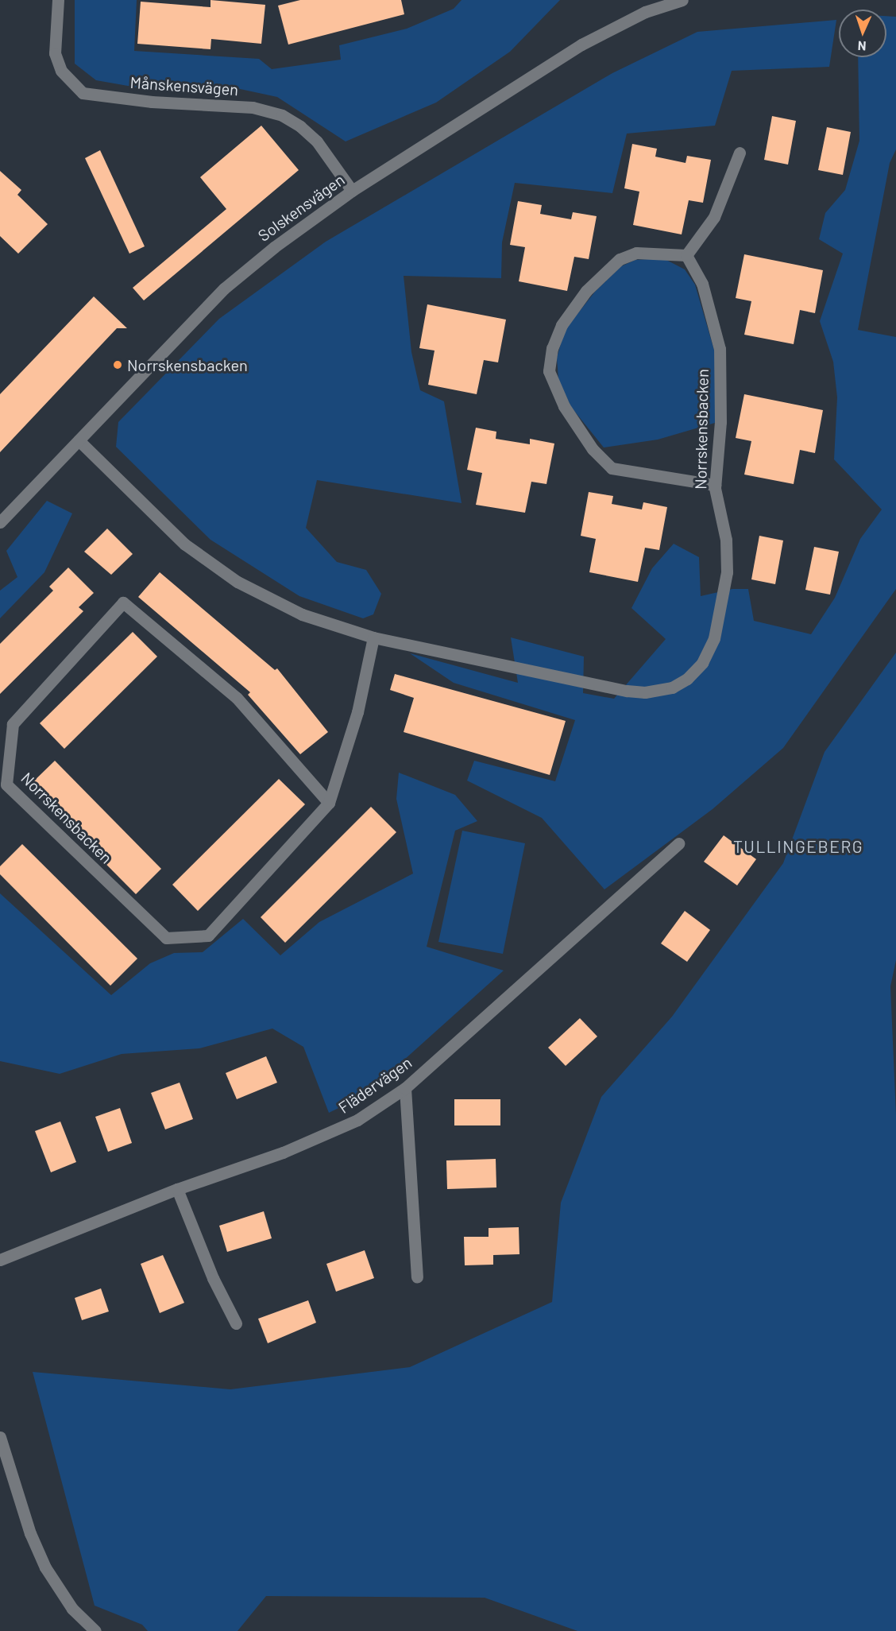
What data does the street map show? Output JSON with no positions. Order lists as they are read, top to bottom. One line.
{"streets":{"street":["Månskensvägen","Solskensvägen","Norrskensbacken","Flädervägen"]},"crossings":[["Månskensvägen","Solskensvägen"],["Solskensvägen","Norrskensbacken"]],"districts":["TULLINGEBERG"],"places":["Norrskensbacken"],"north":"bottom"}
